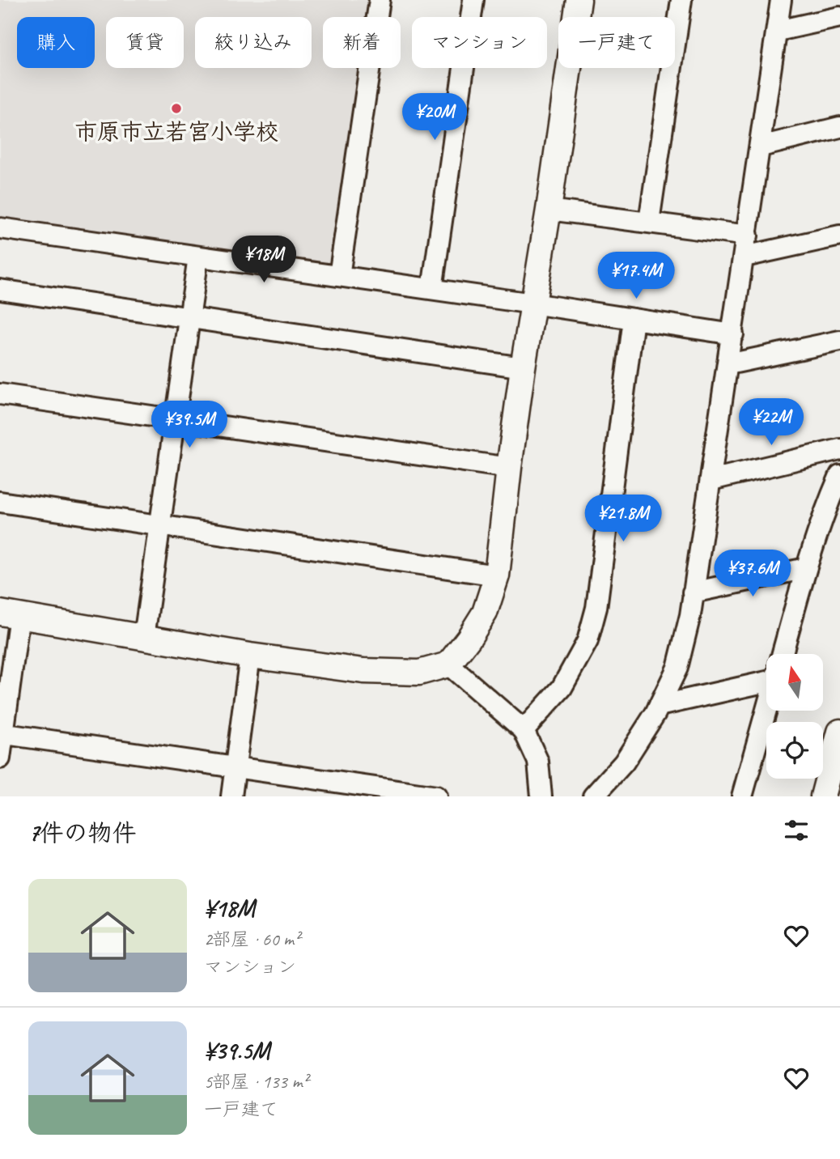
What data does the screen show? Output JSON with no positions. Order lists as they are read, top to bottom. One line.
{"places":["市原市立若宮小学校"],"north":"top","page":{"chip":["購入","賃貸","絞り込み","新着","マンション","一戸建て"],"price":["¥20M","¥18M","¥17.4M","¥22M","¥39.5M","¥21.8M","¥37.6M"],"heading":"7件の物件","list":[{"name":"¥18M","note":"2部屋 · 60 m² · マンション"},{"name":"¥39.5M","note":"5部屋 · 133 m² · 一戸建て"}]}}
